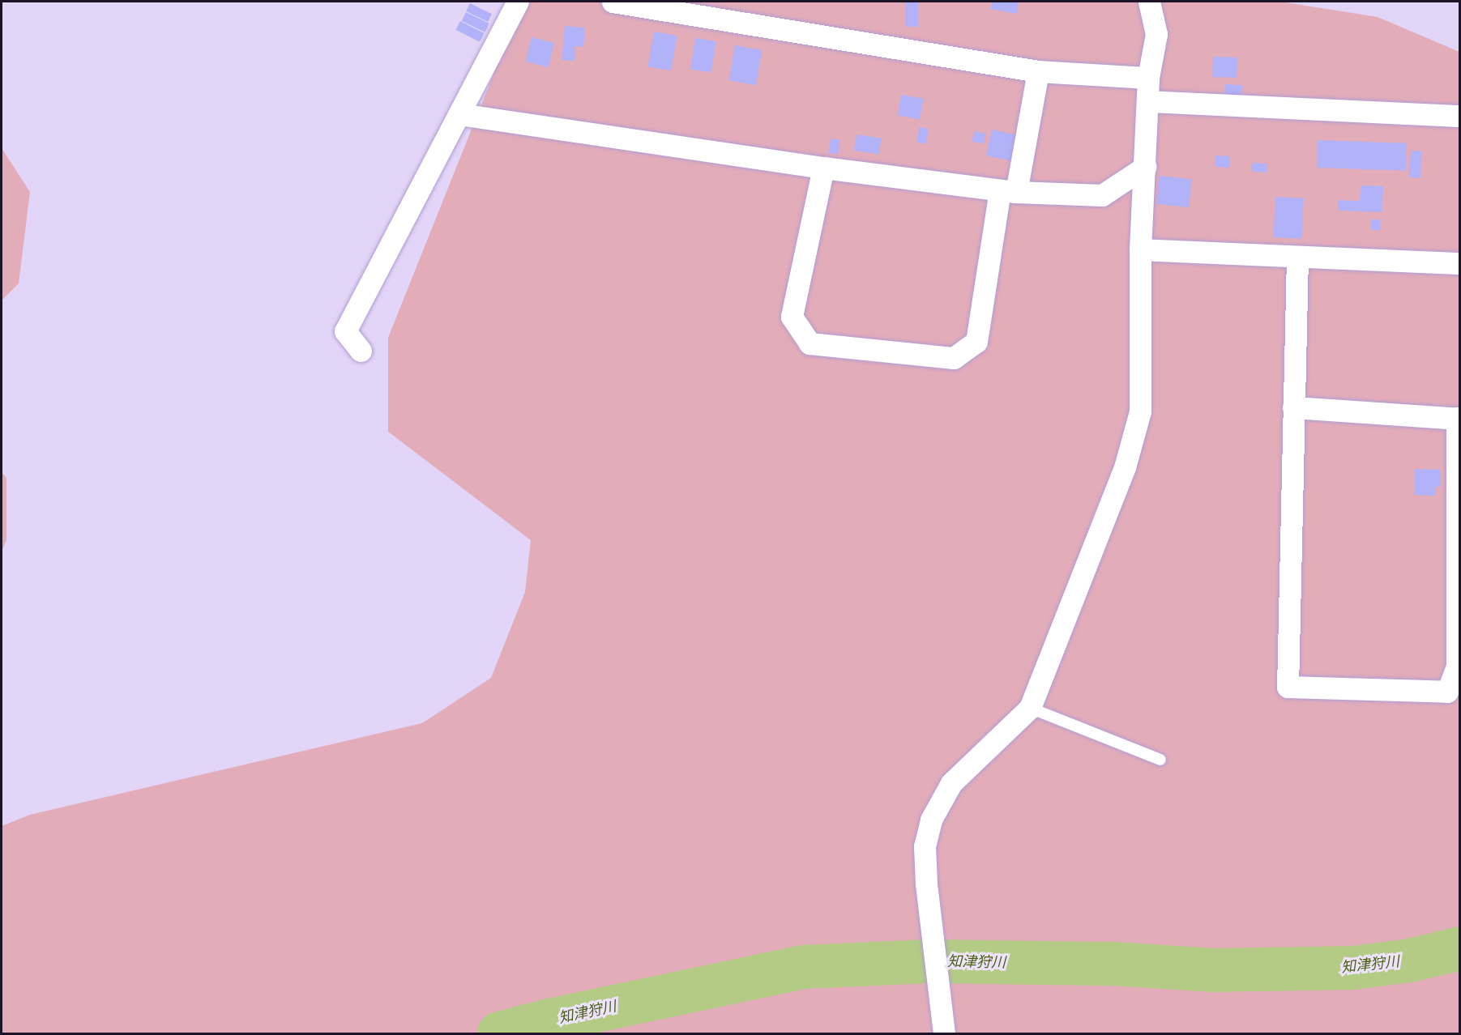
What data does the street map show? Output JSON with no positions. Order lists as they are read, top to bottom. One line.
{"water":["知津狩川"]}
